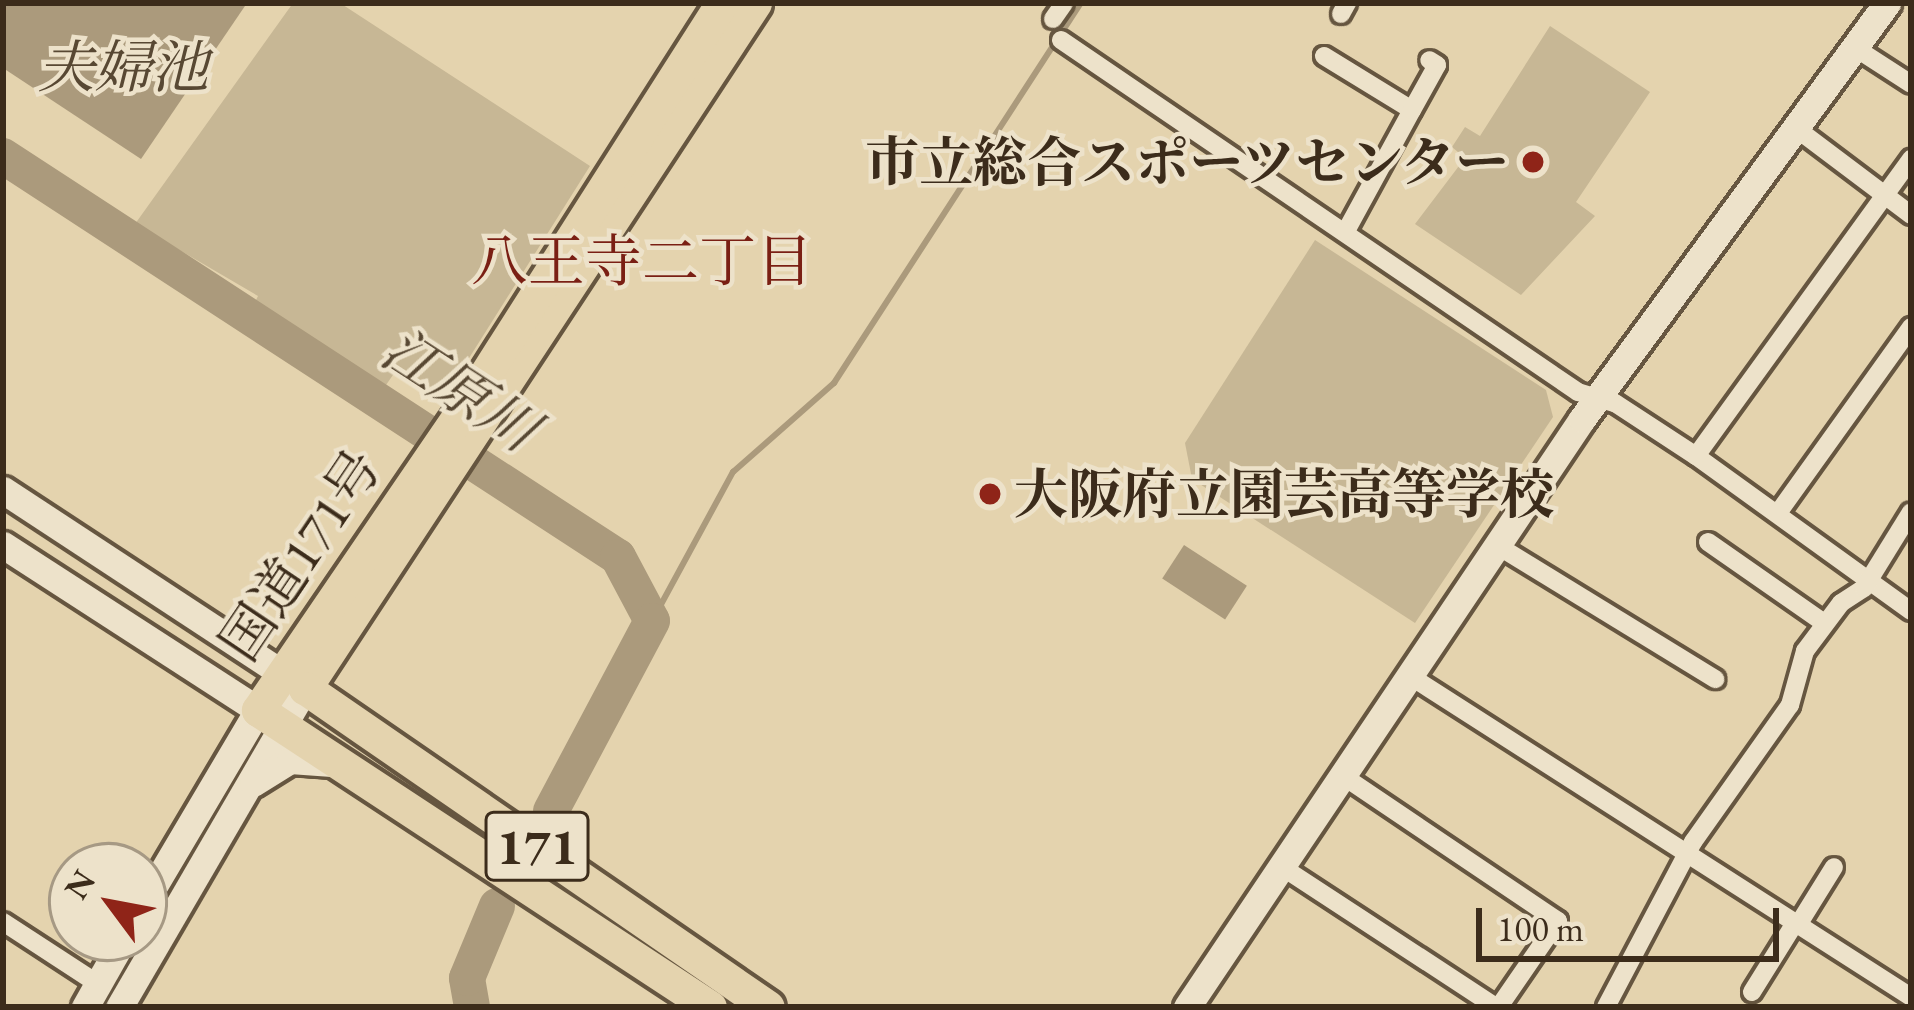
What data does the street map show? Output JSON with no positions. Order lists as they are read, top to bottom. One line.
{"streets":{"highway":["国道171号","171"]},"districts":["八王寺二丁目"],"water":["夫婦池","江原川"],"places":["市立総合スポーツセンター","大阪府立園芸高等学校"],"scale_bar":"100 m","north":"top left"}
